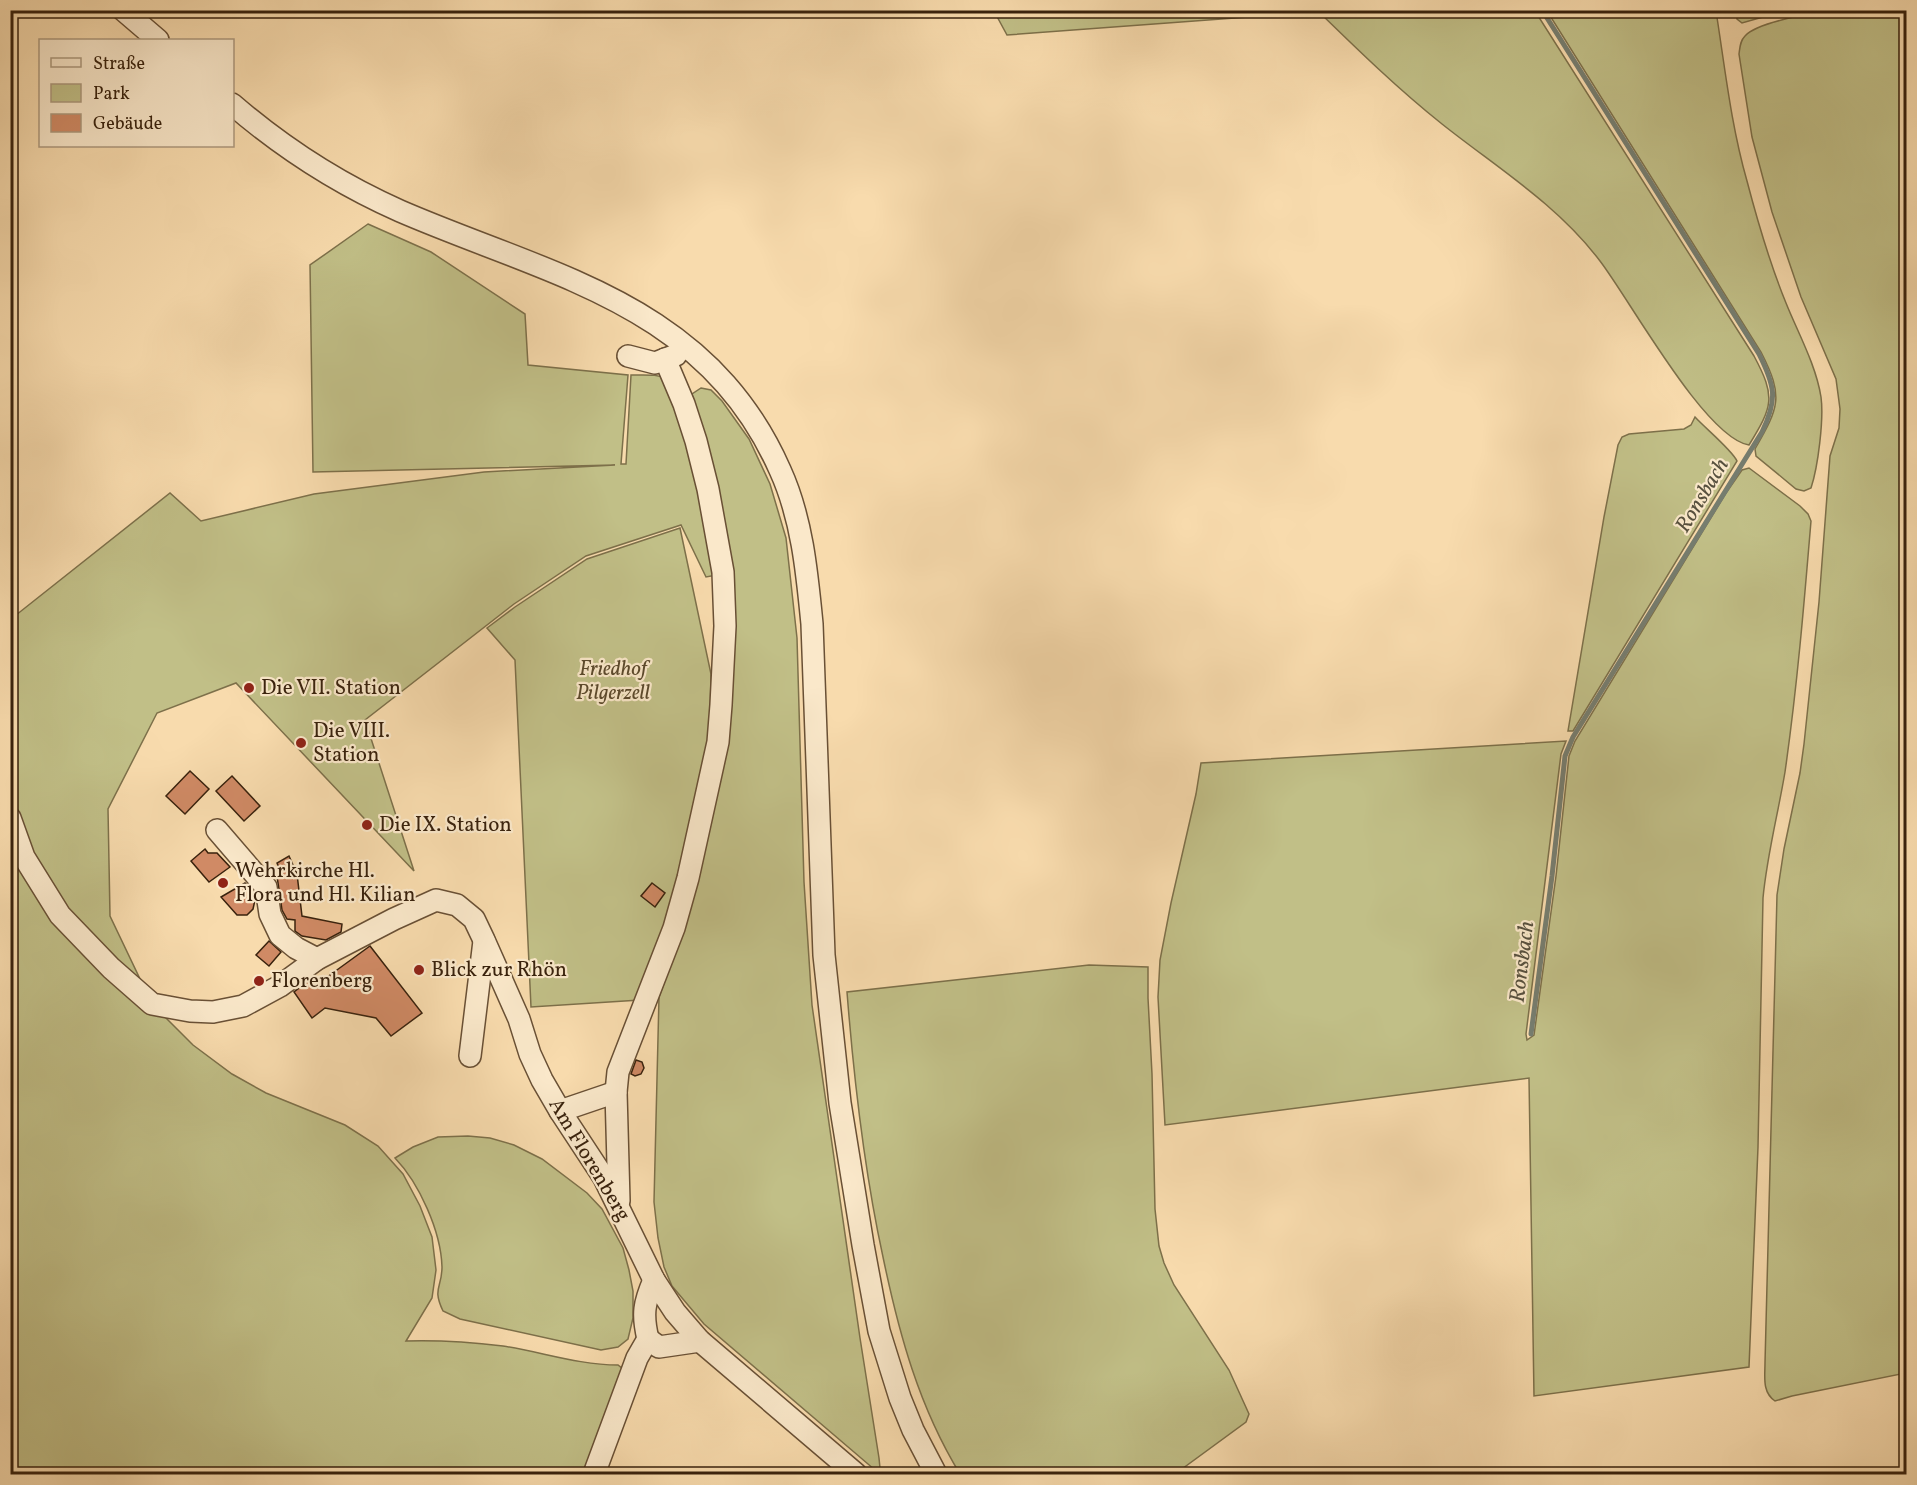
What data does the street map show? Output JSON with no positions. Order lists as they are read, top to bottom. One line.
{"streets":{"street":["Am Florenberg"]},"water":["Ronsbach"],"parks":["Friedhof Pilgerzell"],"places":["Die VII. Station","Die VIII. Station","Die IX. Station","Wehrkirche Hl. Flora und Hl. Kilian","Blick zur Rhön","Florenberg"],"legend":["Straße","Park","Gebäude"]}
